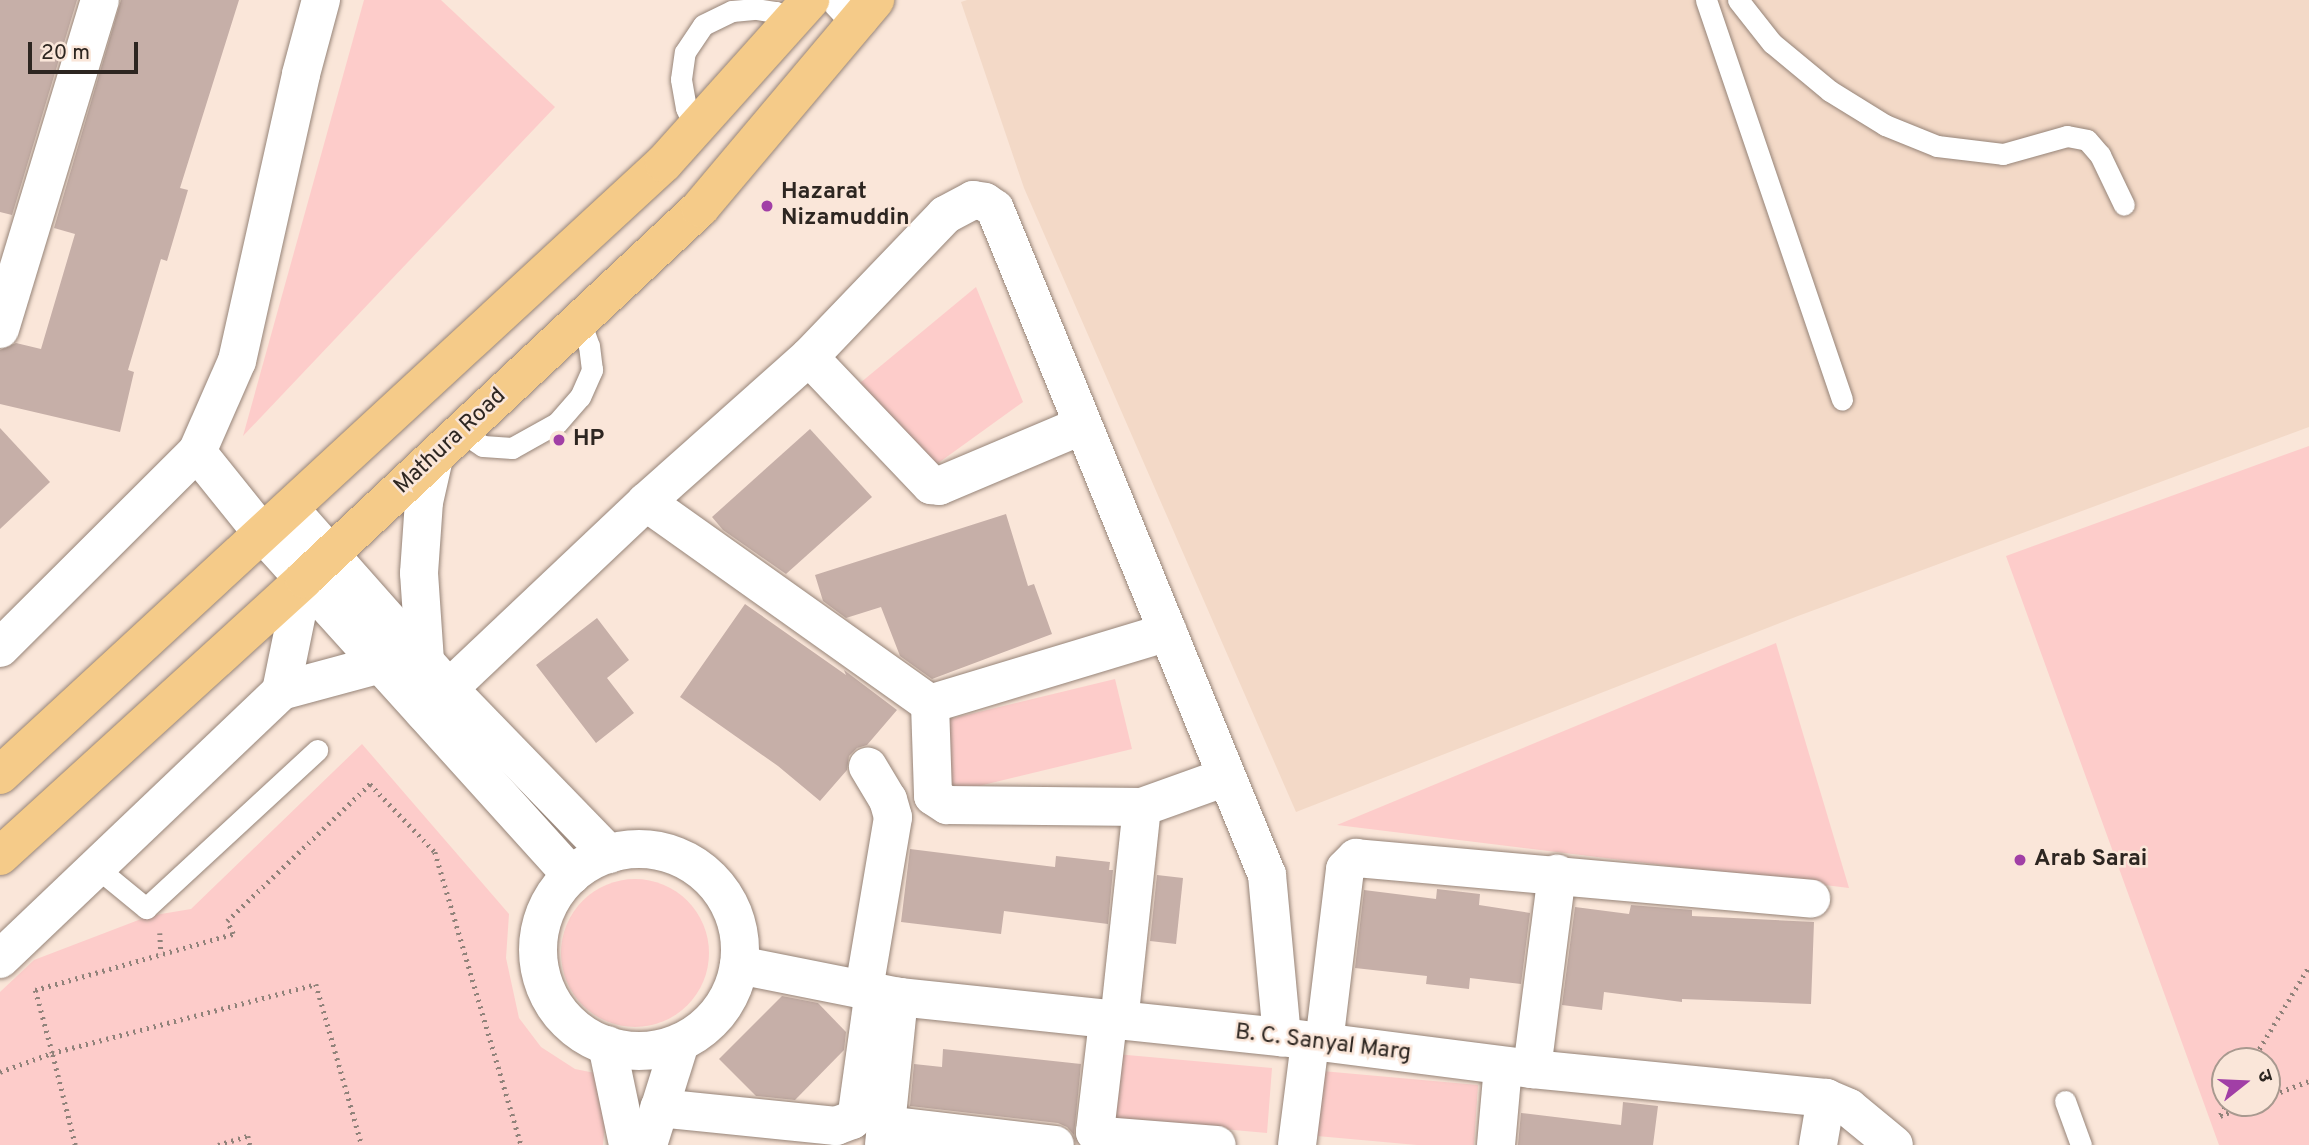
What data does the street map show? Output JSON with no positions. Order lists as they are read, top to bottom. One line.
{"streets":{"main road":["Mathura Road"],"street":["B. C. Sanyal Marg"]},"places":["Hazarat Nizamuddin","HP","Arab Sarai"],"scale_bar":"20 m","north":"right"}
